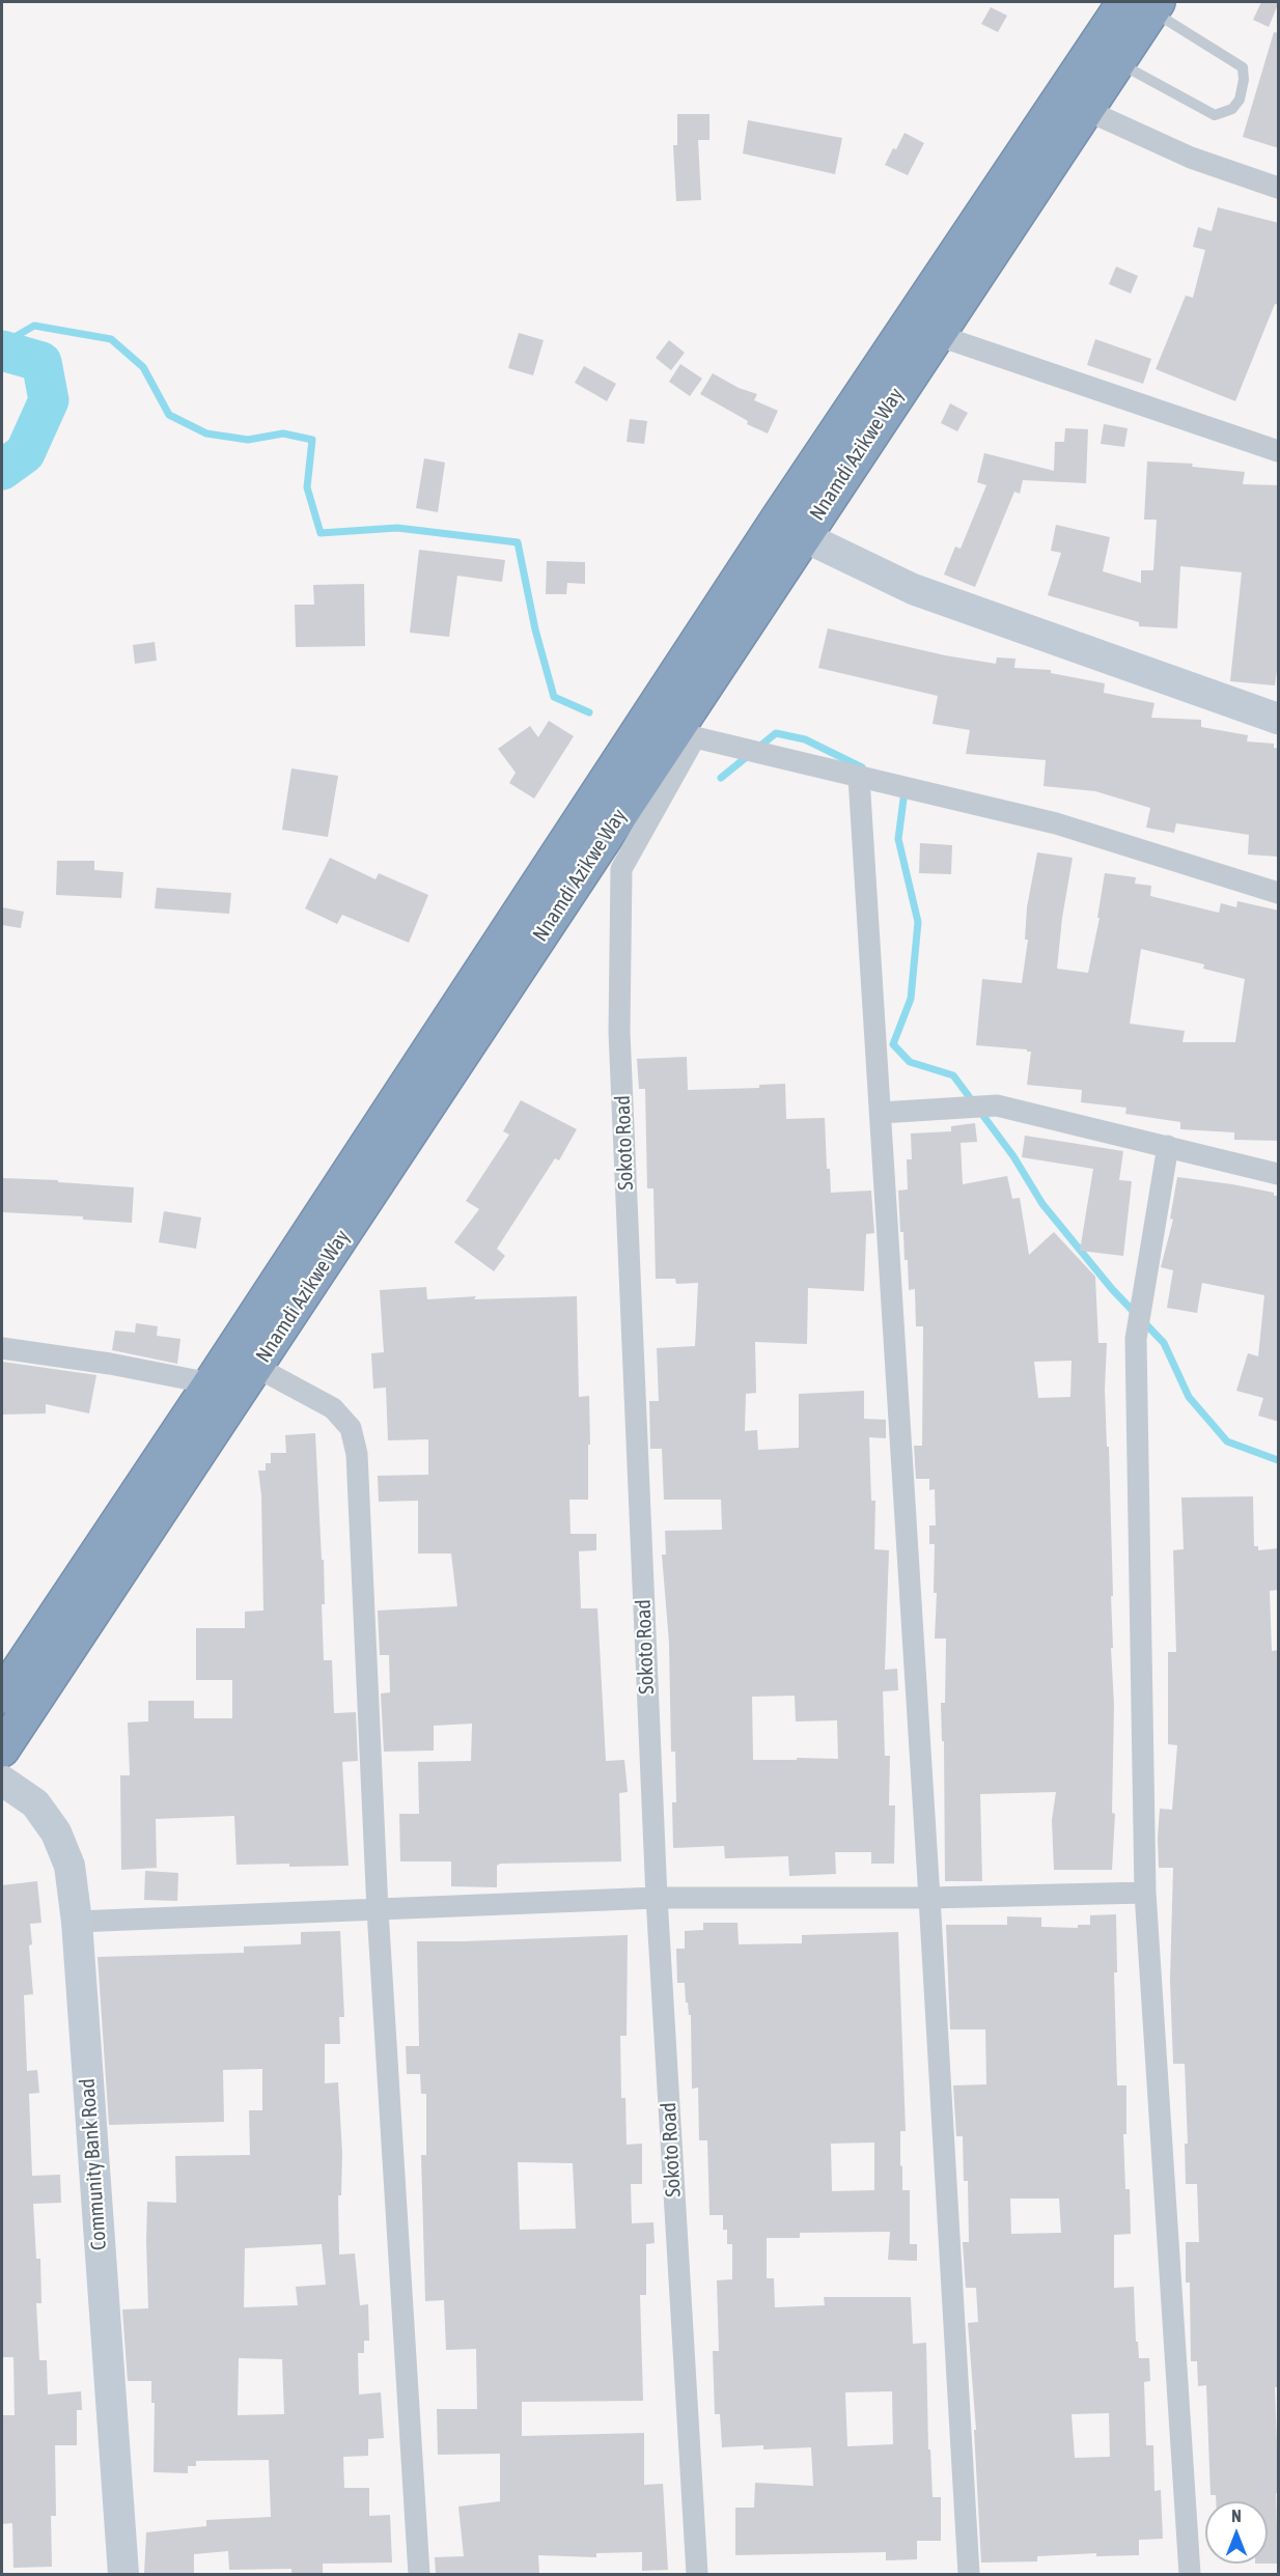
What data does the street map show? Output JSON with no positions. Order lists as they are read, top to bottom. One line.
{"streets":{"highway":["Nnamdi Azikwe Way"],"street":["Sokoto Road","Community Bank Road"]},"north":"top"}
